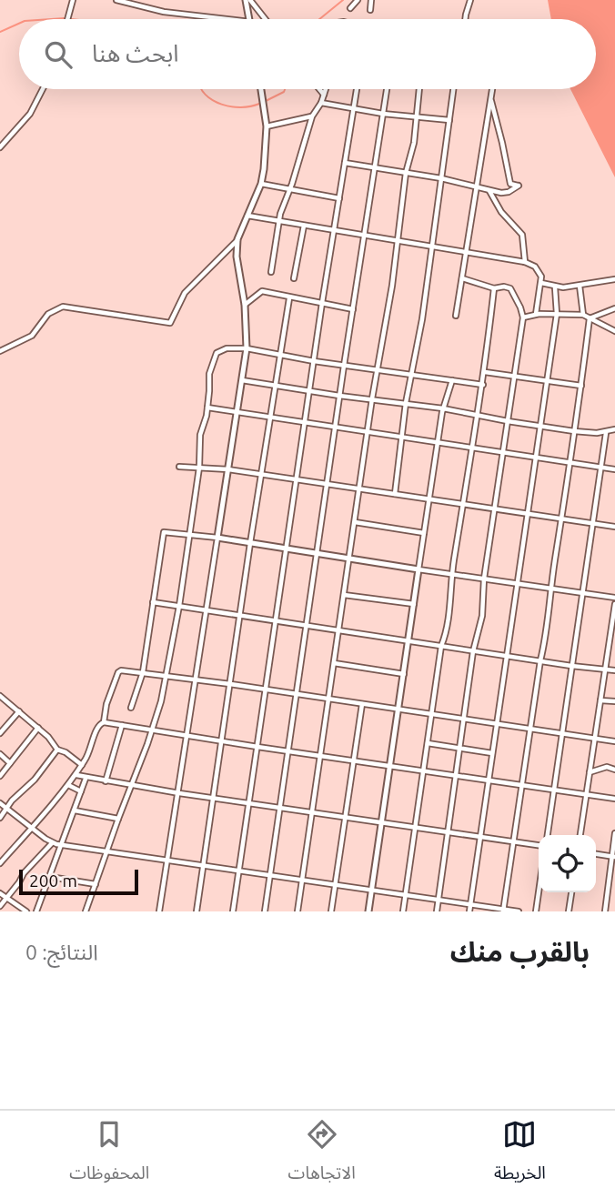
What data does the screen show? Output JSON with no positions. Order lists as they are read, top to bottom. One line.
{"scale_bar":"200 m","page":{"search":"ابحث هنا","scale":"200 m","heading":["بالقرب منك","النتائج: 0"],"nav":["الخريطة","الاتجاهات","المحفوظات"]}}
